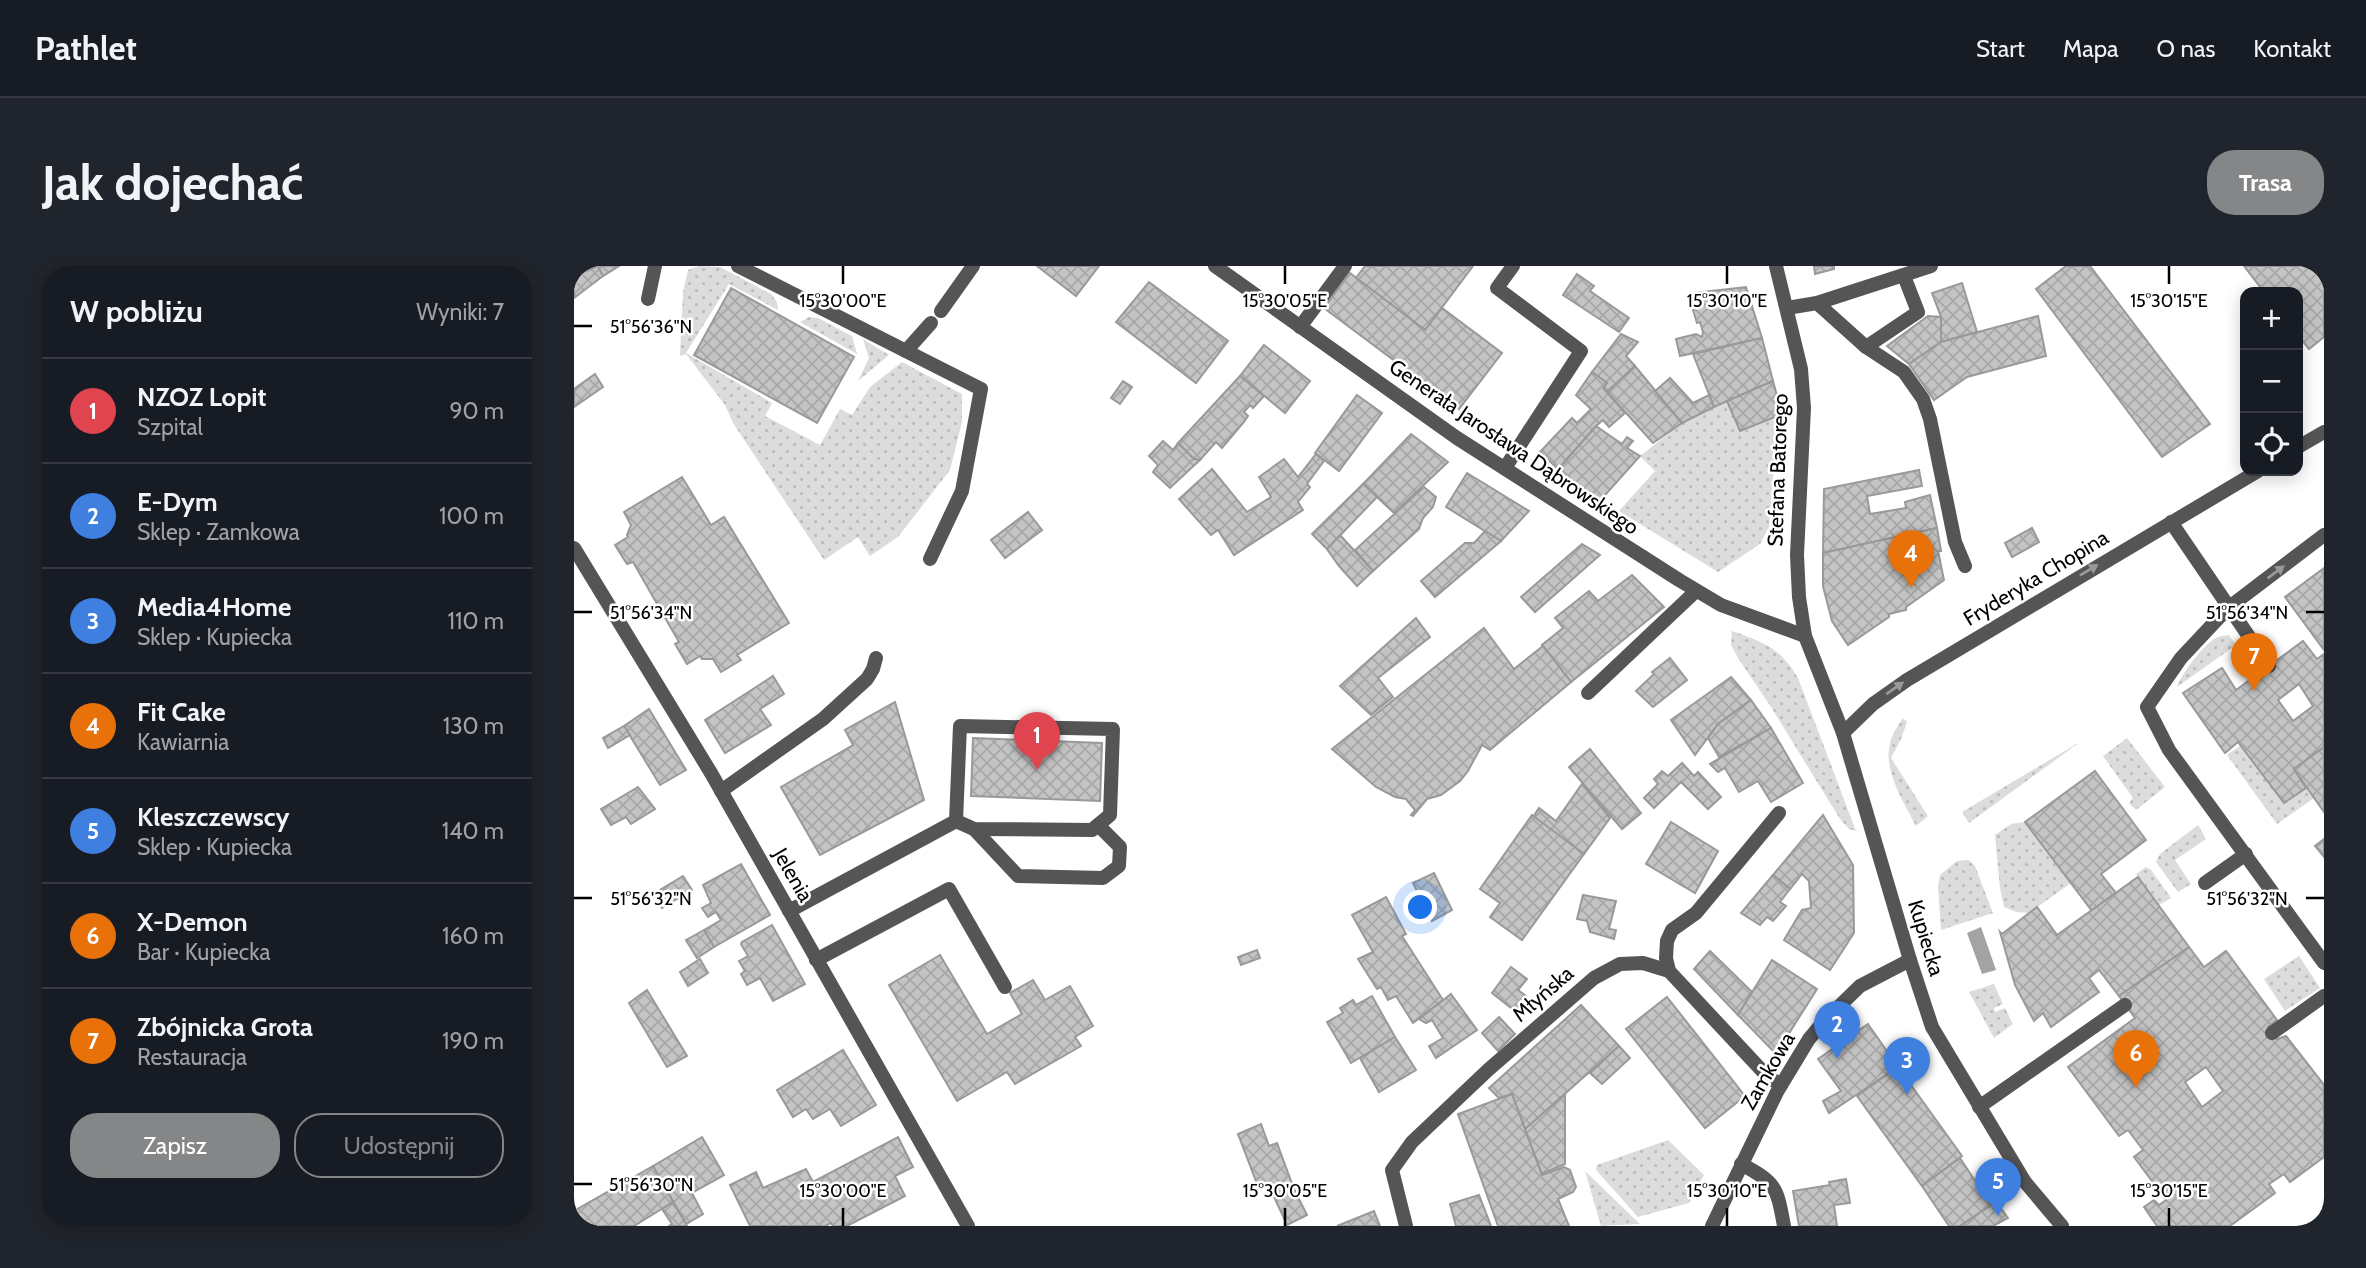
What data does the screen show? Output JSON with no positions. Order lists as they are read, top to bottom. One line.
{"streets":{"street":["Generała Jarosława Dąbrowskiego","Stefana Batorego","Fryderyka Chopina","Jelenia","Kupiecka","Młyńska","Zamkowa"]},"crossings":[["Generała Jarosława Dąbrowskiego","Stefana Batorego"],["Generała Jarosława Dąbrowskiego","Kupiecka"],["Stefana Batorego","Kupiecka"],["Fryderyka Chopina","Kupiecka"],["Kupiecka","Zamkowa"]],"one_way":["Fryderyka Chopina"],"page":{"header":"Pathlet","nav":["Start","Mapa","O nas","Kontakt"],"buttons":["Trasa",["Zapisz","Udostępnij"]],"title":"Jak dojechać","heading":["W pobliżu","Wyniki: 7"],"map_buttons":["+","−"],"list":[{"mark":"1","name":"NZOZ Lopit","note":"Szpital","value":"90 m"},{"mark":"2","name":"E-Dym","note":"Sklep · Zamkowa","value":"100 m"},{"mark":"3","name":"Media4Home","note":"Sklep · Kupiecka","value":"110 m"},{"mark":"4","name":"Fit Cake","note":"Kawiarnia","value":"130 m"},{"mark":"5","name":"Kleszczewscy","note":"Sklep · Kupiecka","value":"140 m"},{"mark":"6","name":"X-Demon","note":"Bar · Kupiecka","value":"160 m"},{"mark":"7","name":"Zbójnicka Grota","note":"Restauracja","value":"190 m"}],"pins":["4","7","1","2","6","3","5"]},"coordinates":["15°30'00\"E","15°30'05\"E","15°30'10\"E","15°30'15\"E","51°56'36\"N","51°56'34\"N","51°56'32\"N","51°56'30\"N"]}
